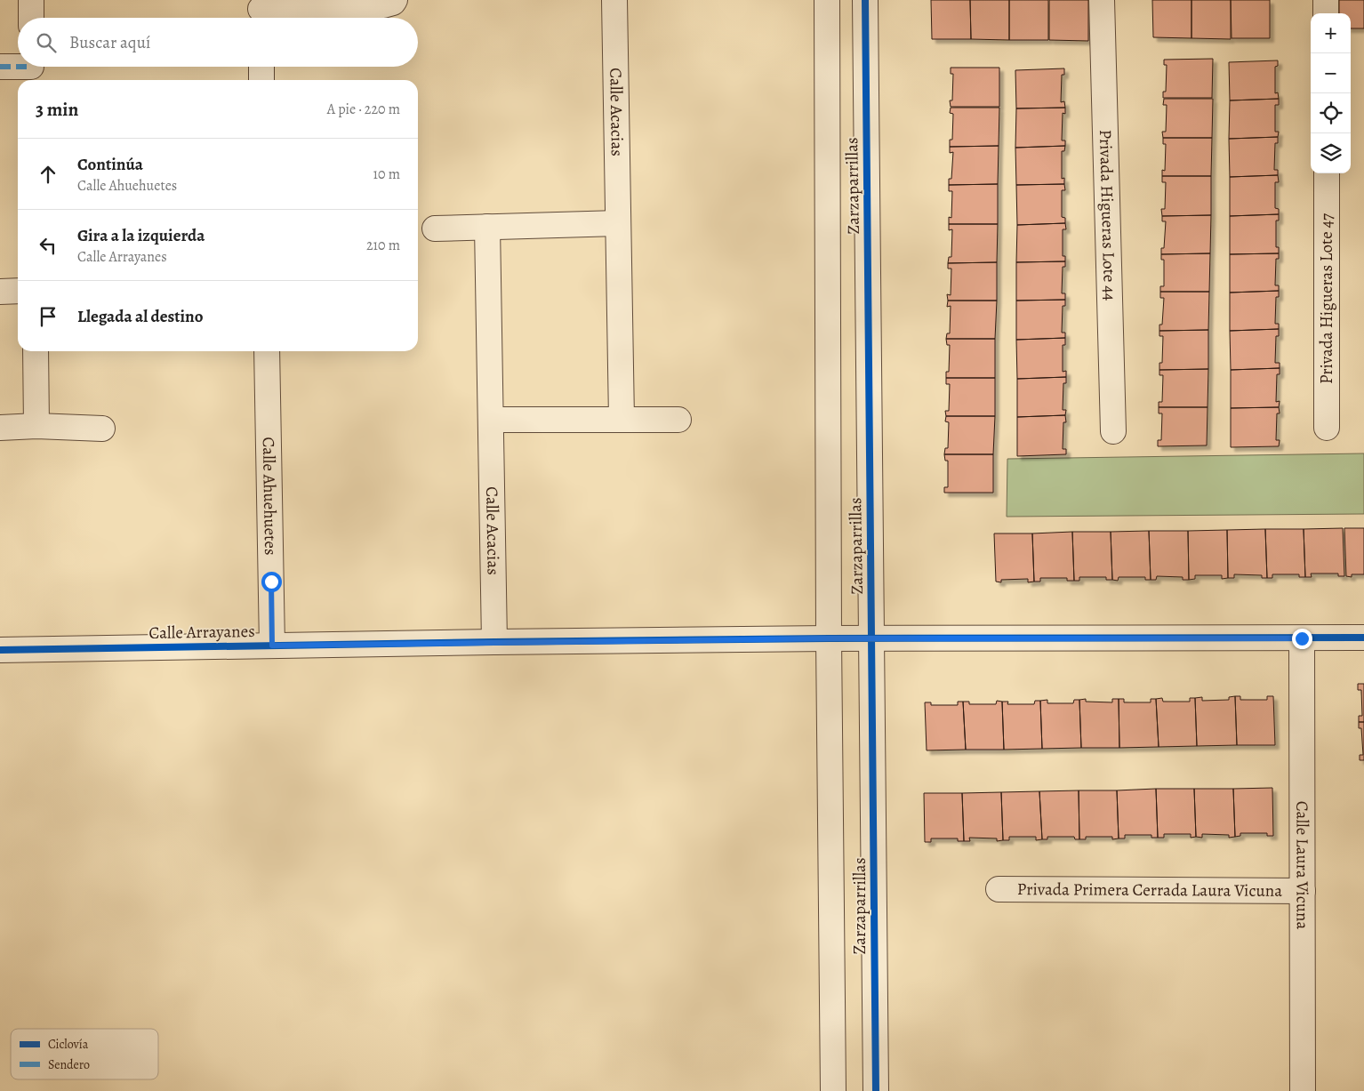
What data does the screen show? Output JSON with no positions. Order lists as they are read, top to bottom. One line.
{"streets":{"street":["Calle Acacias","Zarzaparrillas","Privada Higueras Lote 44","Privada Higueras Lote 47","Calle Ahuehuetes","Calle Arrayanes","Calle Laura Vicuna","Privada Primera Cerrada Laura Vicuna"]},"crossings":[["Calle Acacias","Calle Arrayanes"],["Zarzaparrillas","Calle Arrayanes"],["Calle Ahuehuetes","Calle Arrayanes"],["Calle Arrayanes","Calle Laura Vicuna"],["Calle Laura Vicuna","Privada Primera Cerrada Laura Vicuna"]],"legend":["Ciclovía","Sendero"],"page":{"map_buttons":["+","−"],"search":"Buscar aquí","heading":["3 min","A pie · 220 m"],"list":[["Continúa","Calle Ahuehuetes","10 m"],["Gira a la izquierda","Calle Arrayanes","210 m"],"Llegada al destino"]}}
